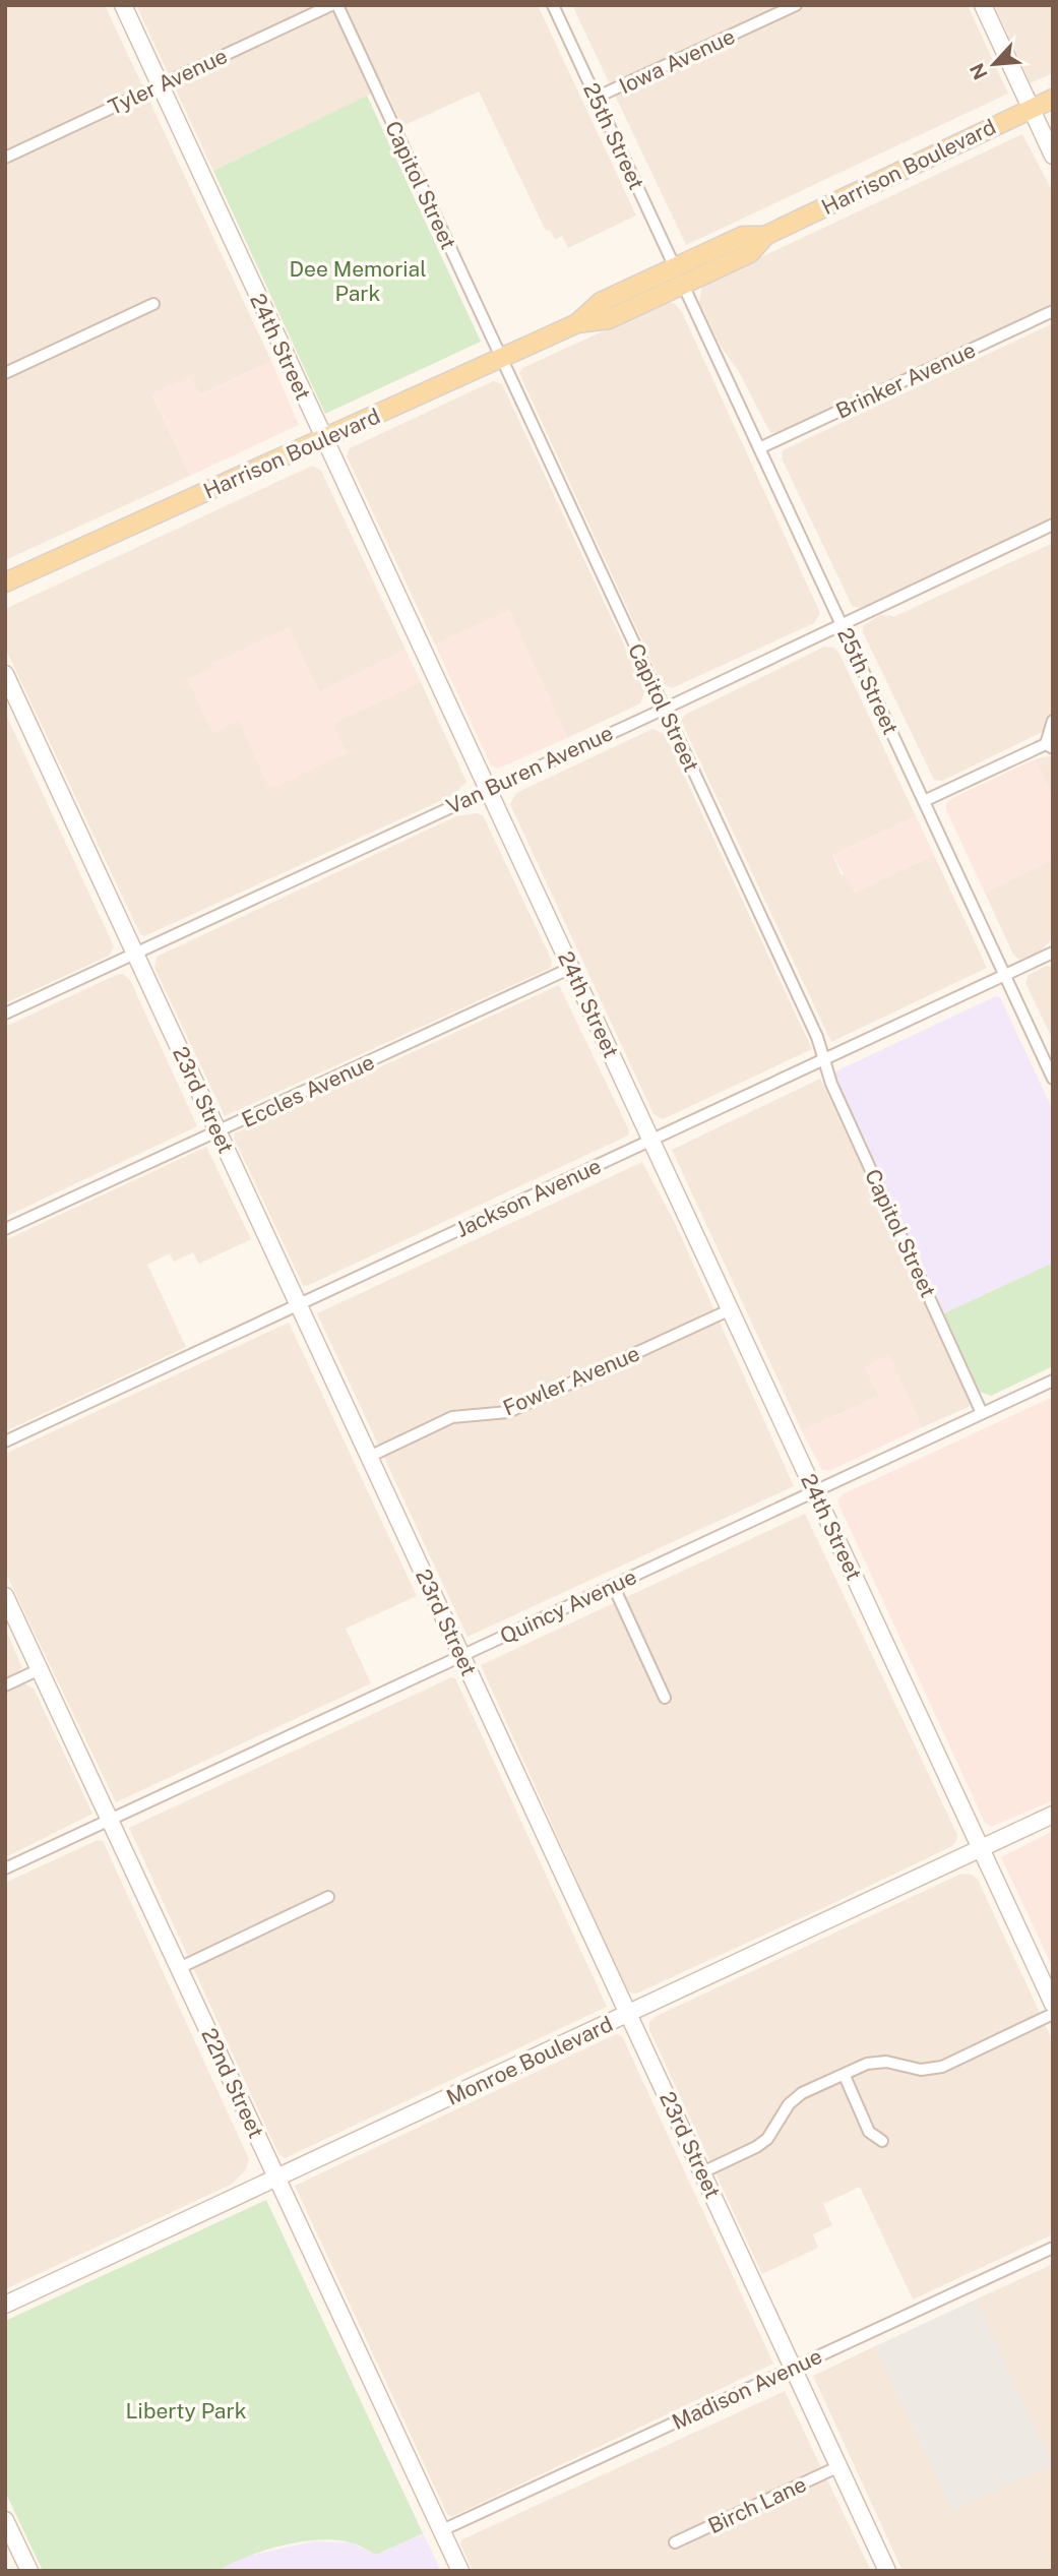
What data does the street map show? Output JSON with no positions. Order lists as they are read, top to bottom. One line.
{"streets":{"main road":["Harrison Boulevard"],"street":["Iowa Avenue","Tyler Avenue","25th Street","Capitol Street","24th Street","Brinker Avenue","Van Buren Avenue","Eccles Avenue","23rd Street","Jackson Avenue","Fowler Avenue","Quincy Avenue","Monroe Boulevard","22nd Street","Madison Avenue","Birch Lane"]},"crossings":[["Iowa Avenue","25th Street"],["Tyler Avenue","24th Street"],["25th Street","Harrison Boulevard"],["25th Street","Brinker Avenue"],["25th Street","Van Buren Avenue"],["25th Street","Jackson Avenue"],["Harrison Boulevard","Capitol Street"],["Harrison Boulevard","24th Street"],["Capitol Street","Van Buren Avenue"],["Capitol Street","Jackson Avenue"],["Capitol Street","Quincy Avenue"],["24th Street","Van Buren Avenue"],["24th Street","Eccles Avenue"],["24th Street","Jackson Avenue"],["24th Street","Fowler Avenue"],["24th Street","Quincy Avenue"],["24th Street","Monroe Boulevard"],["Van Buren Avenue","23rd Street"],["Eccles Avenue","23rd Street"],["23rd Street","Jackson Avenue"],["23rd Street","Fowler Avenue"],["23rd Street","Quincy Avenue"],["23rd Street","Monroe Boulevard"],["23rd Street","Madison Avenue"],["23rd Street","Birch Lane"],["Quincy Avenue","22nd Street"],["Monroe Boulevard","22nd Street"],["22nd Street","Madison Avenue"]],"parks":["Dee Memorial Park","Liberty Park"],"north":"bottom left"}
